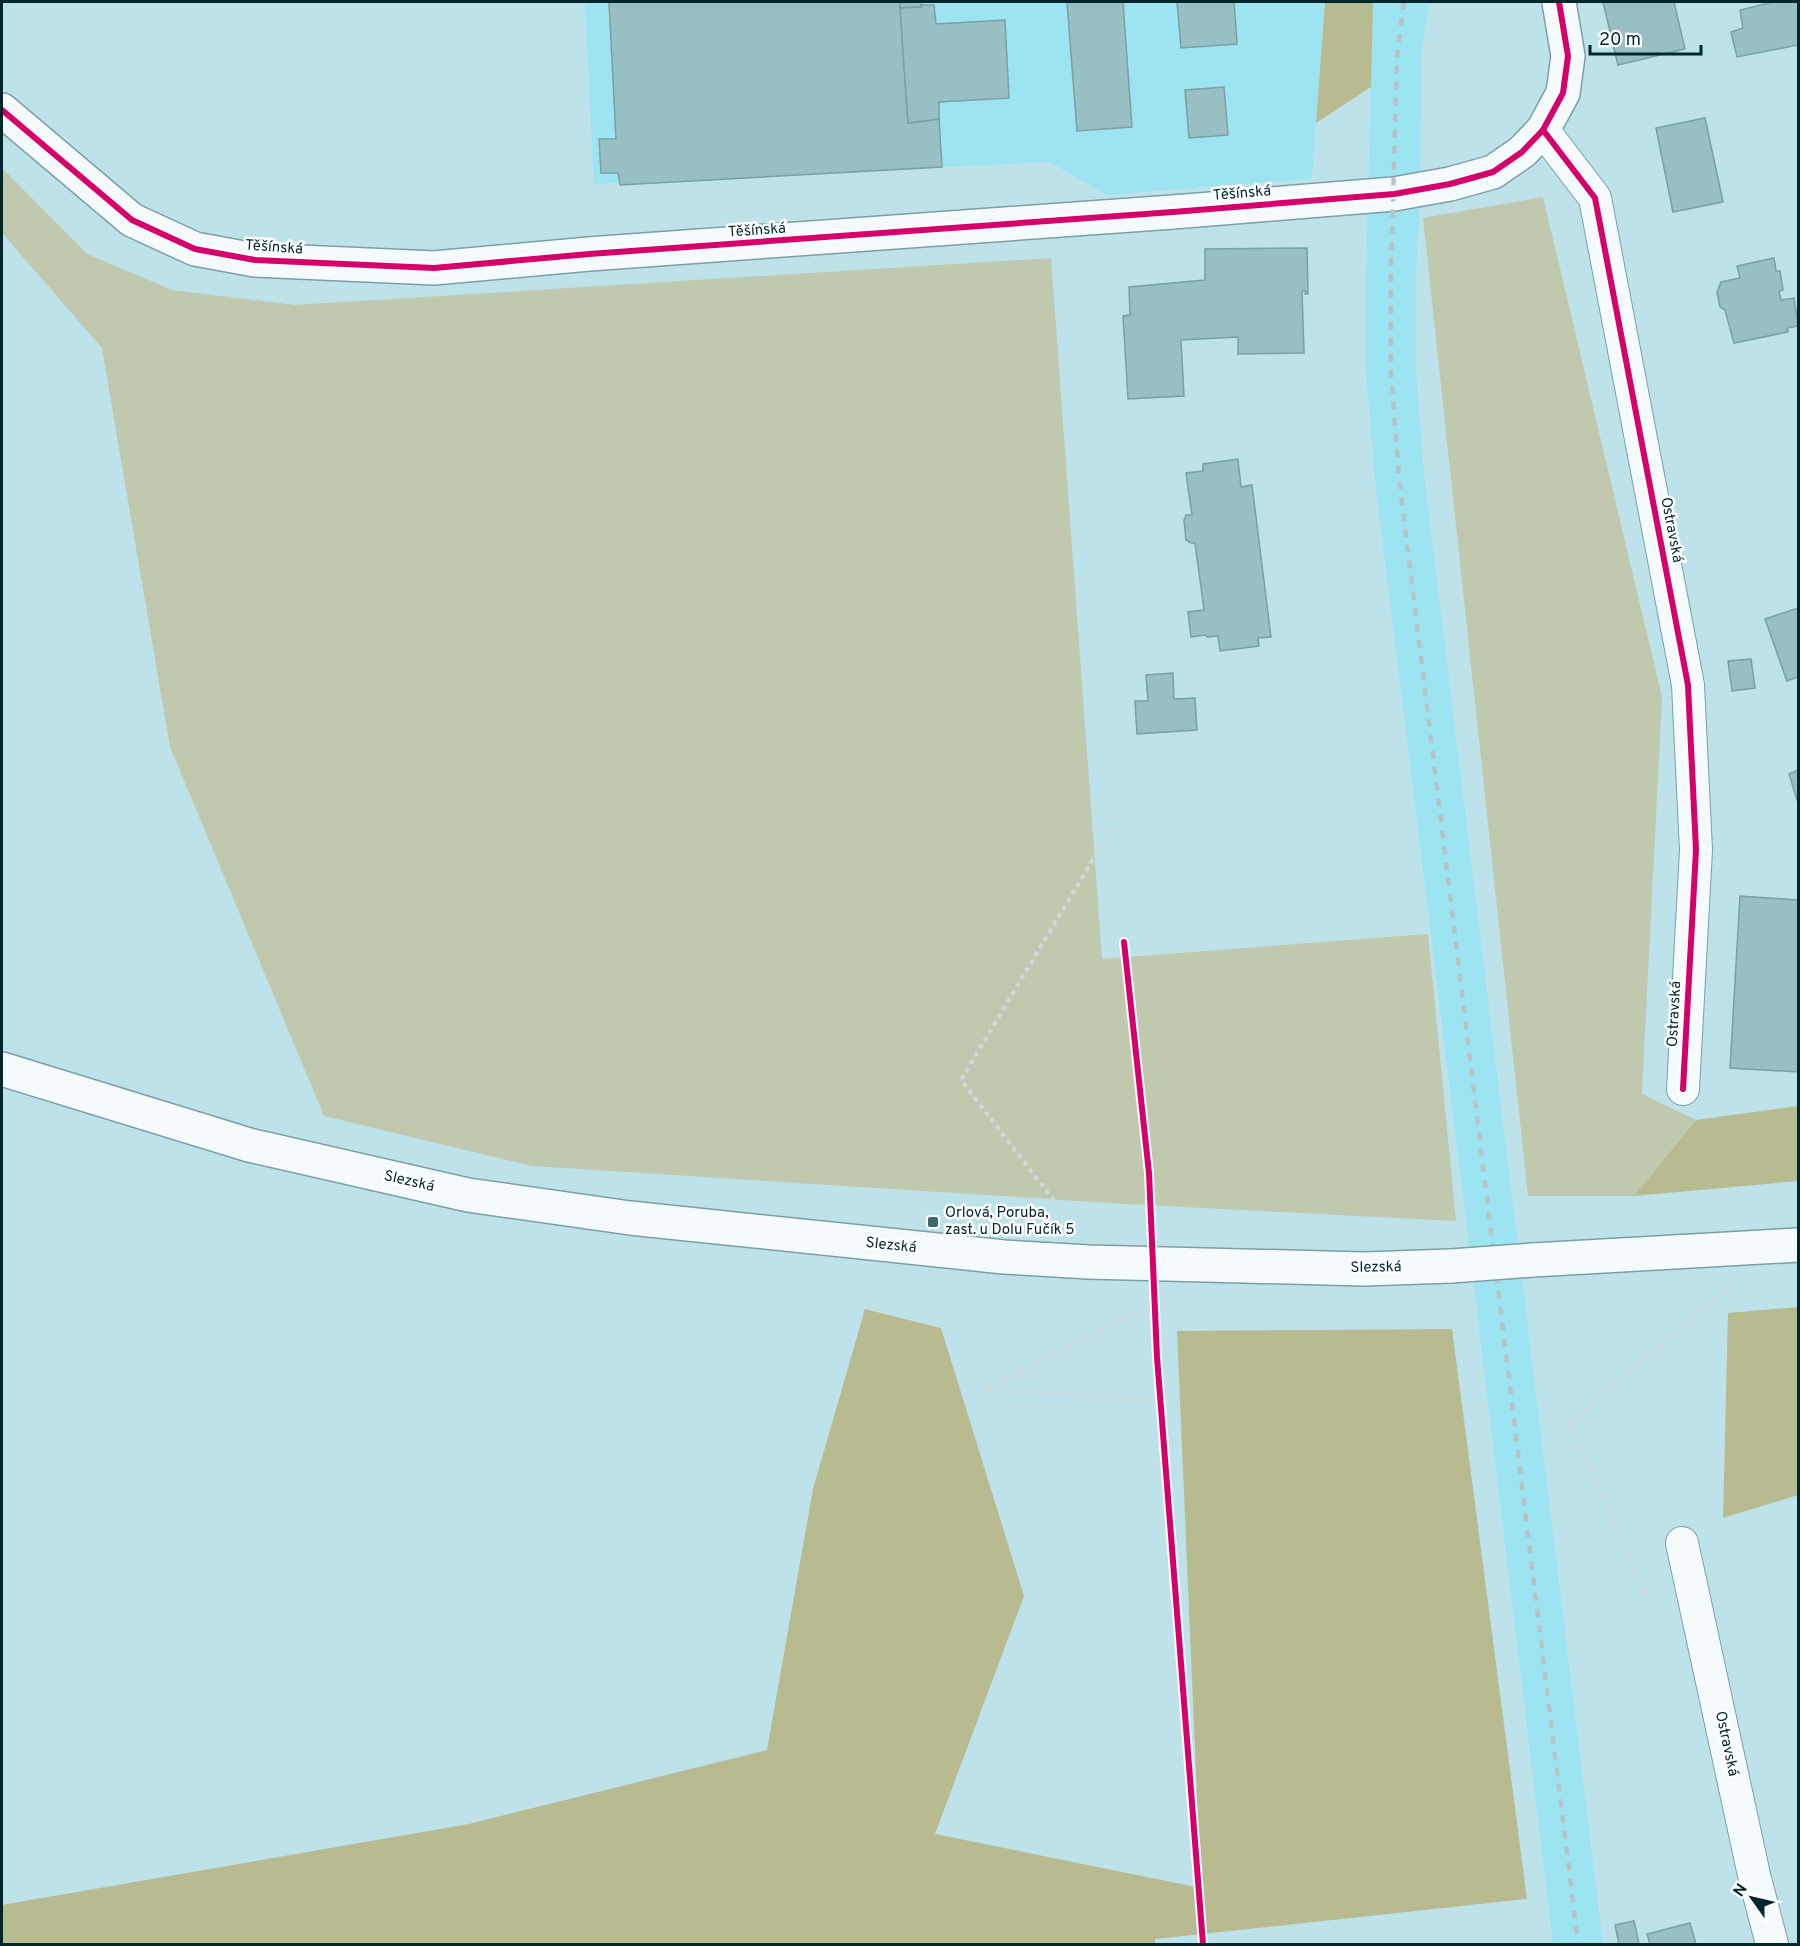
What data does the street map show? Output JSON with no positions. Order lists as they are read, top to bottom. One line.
{"streets":{"main road":["Těšínská","Slezská"],"street":["Ostravská"]},"crossings":[["Těšínská","Ostravská"]],"places":{"transit":["Orlová, Poruba, zast. u Dolu Fučík 5"]},"scale_bar":"20 m","north":"top left"}
